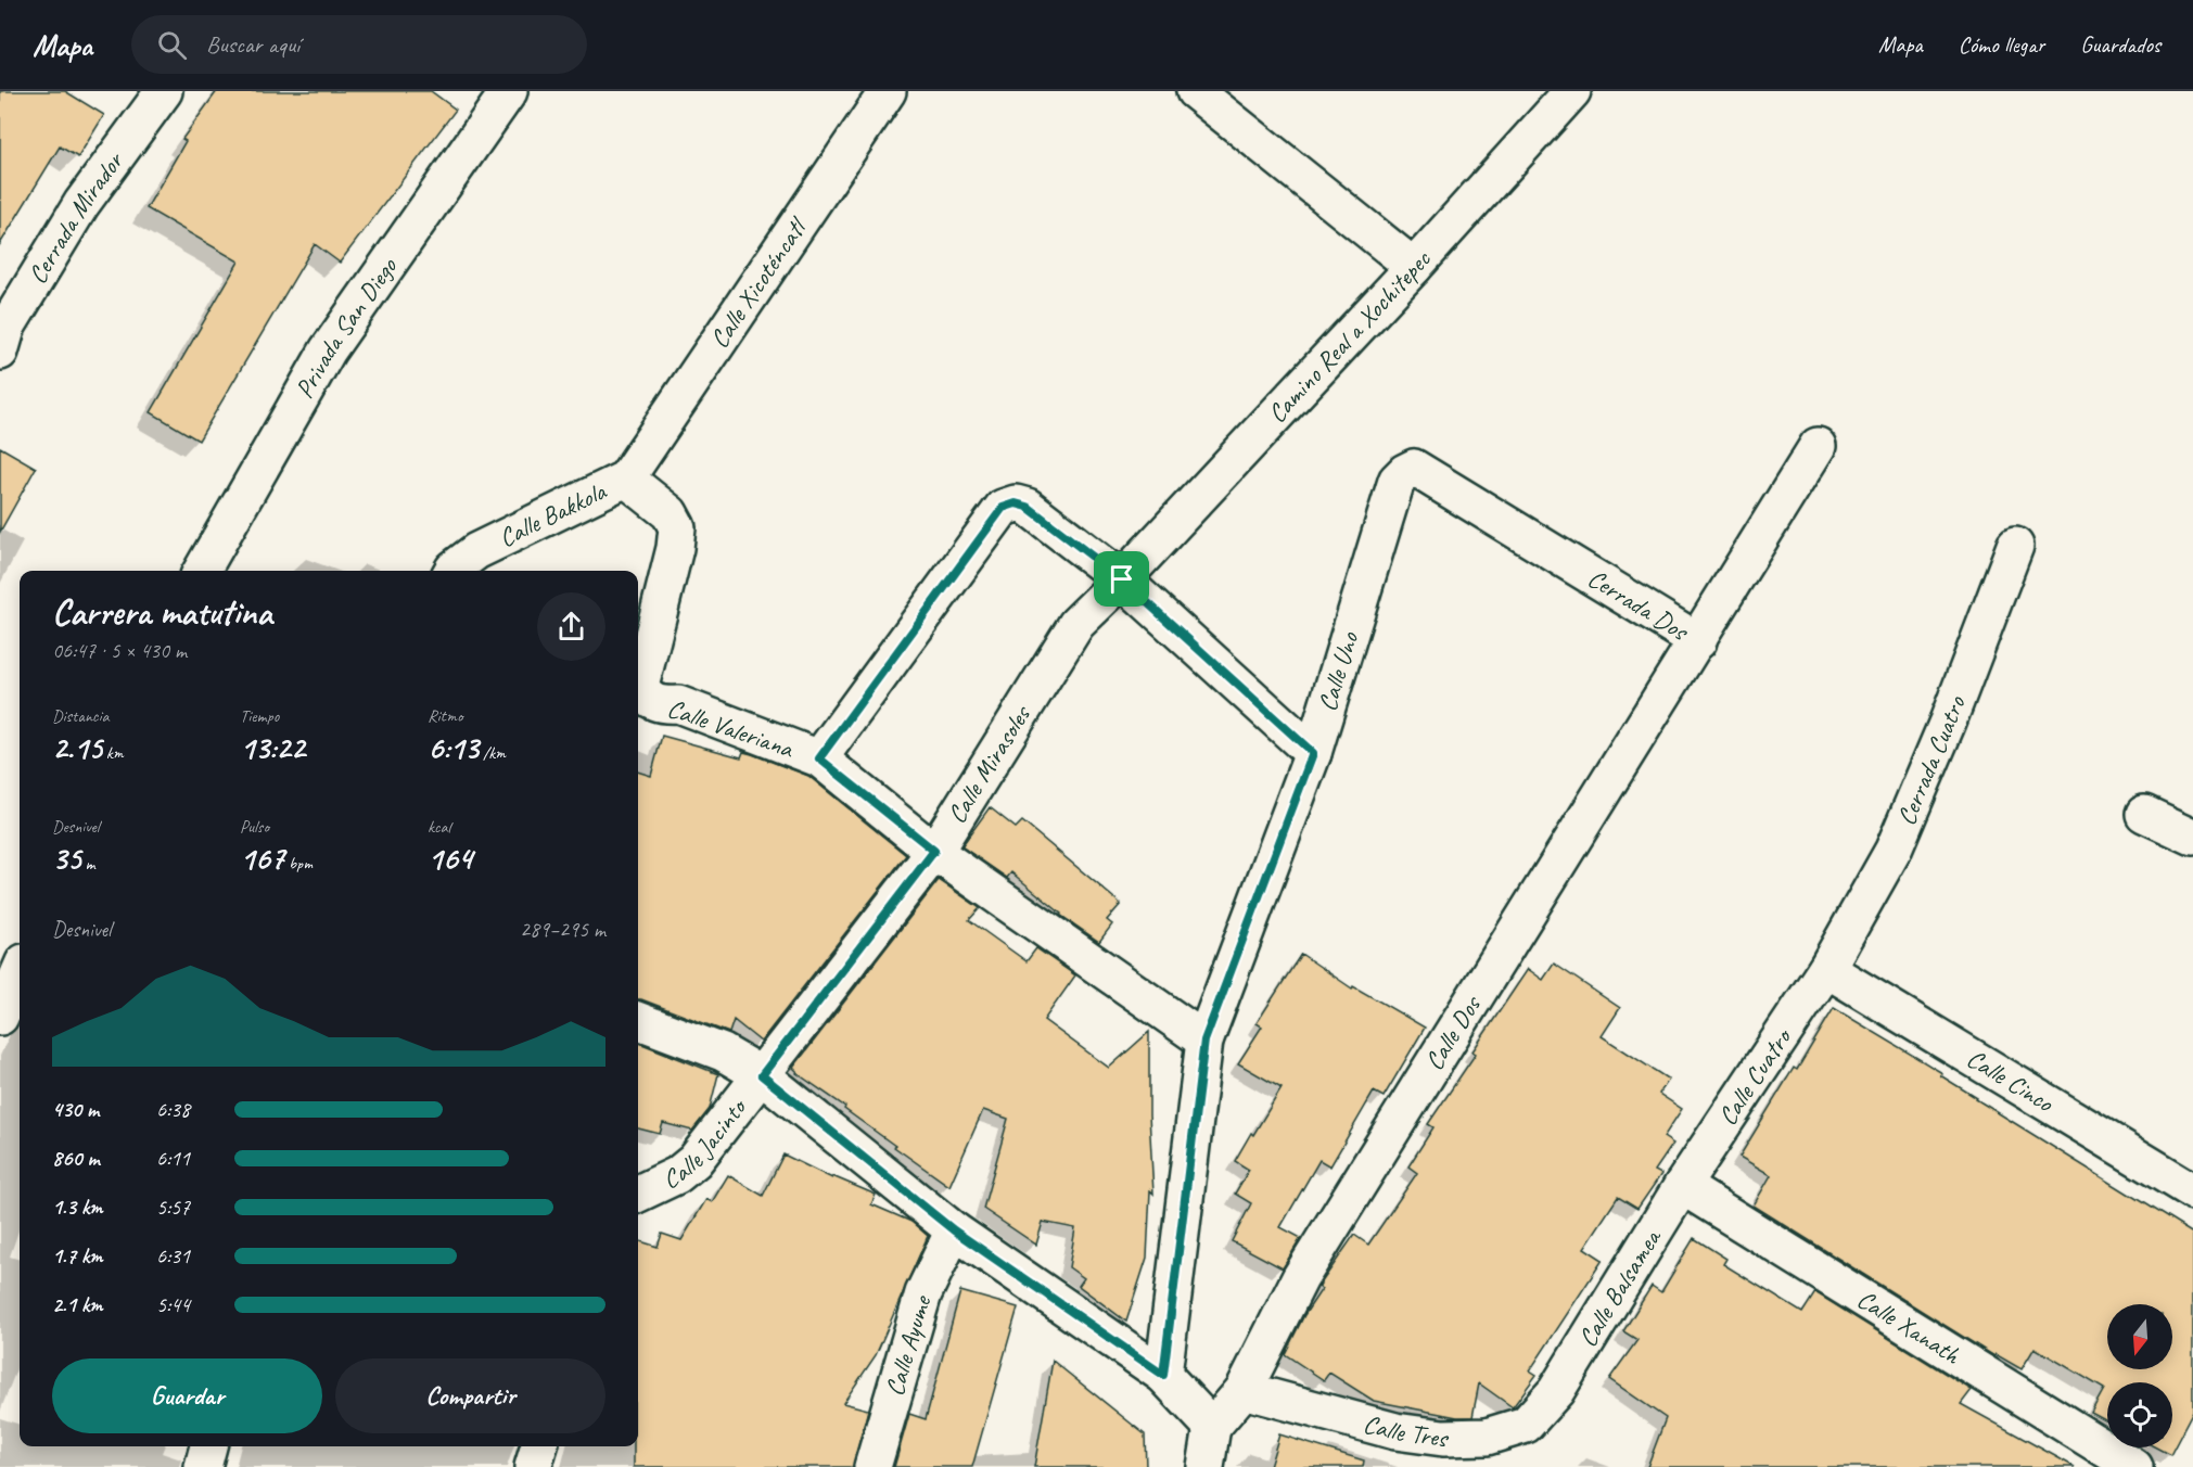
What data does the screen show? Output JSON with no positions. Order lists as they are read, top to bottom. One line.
{"streets":{"street":["Cerrada Mirador","Calle Xicoténcatl","Privada San Diego","Camino Real a Xochitepec","Calle Bakkola","Cerrada Dos","Calle Uno","Calle Valeriana","Cerrada Cuatro","Calle Mirasoles","Calle Dos","Calle Cuatro","Calle Cinco","Calle Jacinto","Calle Balsamea","Calle Xanath","Calle Ayume","Calle Tres"]},"crossings":[["Calle Xicoténcatl","Calle Bakkola"],["Calle Xicoténcatl","Calle Valeriana"],["Camino Real a Xochitepec","Calle Mirasoles"],["Calle Bakkola","Calle Valeriana"],["Cerrada Dos","Calle Uno"],["Cerrada Dos","Calle Dos"],["Calle Uno","Calle Valeriana"],["Calle Valeriana","Calle Mirasoles"],["Cerrada Cuatro","Calle Cuatro"],["Cerrada Cuatro","Calle Cinco"],["Calle Mirasoles","Calle Jacinto"],["Calle Dos","Calle Tres"],["Calle Cuatro","Calle Cinco"],["Calle Cuatro","Calle Balsamea"],["Calle Cuatro","Calle Xanath"],["Calle Balsamea","Calle Xanath"],["Calle Balsamea","Calle Tres"]],"north":"bottom","page":{"header":"Mapa","search":"Buscar aquí","nav":["Mapa","Cómo llegar","Guardados"],"heading":["Carrera matutina","06:47 · 5 × 430 m"],"stats":[["Distancia","2.15 km"],["Tiempo","13:22"],["Ritmo","6:13 /km"],["Desnivel","35 m"],["Pulso","167 bpm"],["kcal","164"]],"chart":["Desnivel","289–295 m"],"list":[{"name":"430 m","note":"6:38"},{"name":"860 m","note":"6:11"},{"name":"1.3 km","note":"5:57"},{"name":"1.7 km","note":"6:31"},{"name":"2.1 km","note":"5:44"}],"buttons":["Guardar","Compartir"]}}
